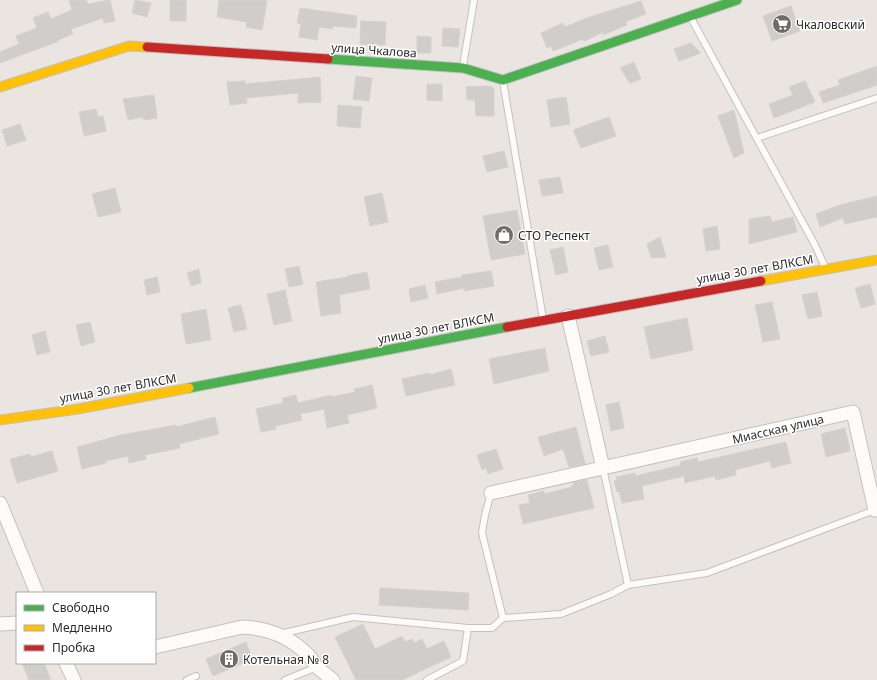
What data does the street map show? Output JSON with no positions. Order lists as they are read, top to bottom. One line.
{"streets":{"main road":["улица Чкалова","улица 30 лет ВЛКСМ"],"street":["Миасская улица"]},"places":{"supermarket":["Чкаловский"],"shop":["СТО Респект"],"building":["Котельная № 8"]},"legend":["Свободно","Медленно","Пробка"]}
